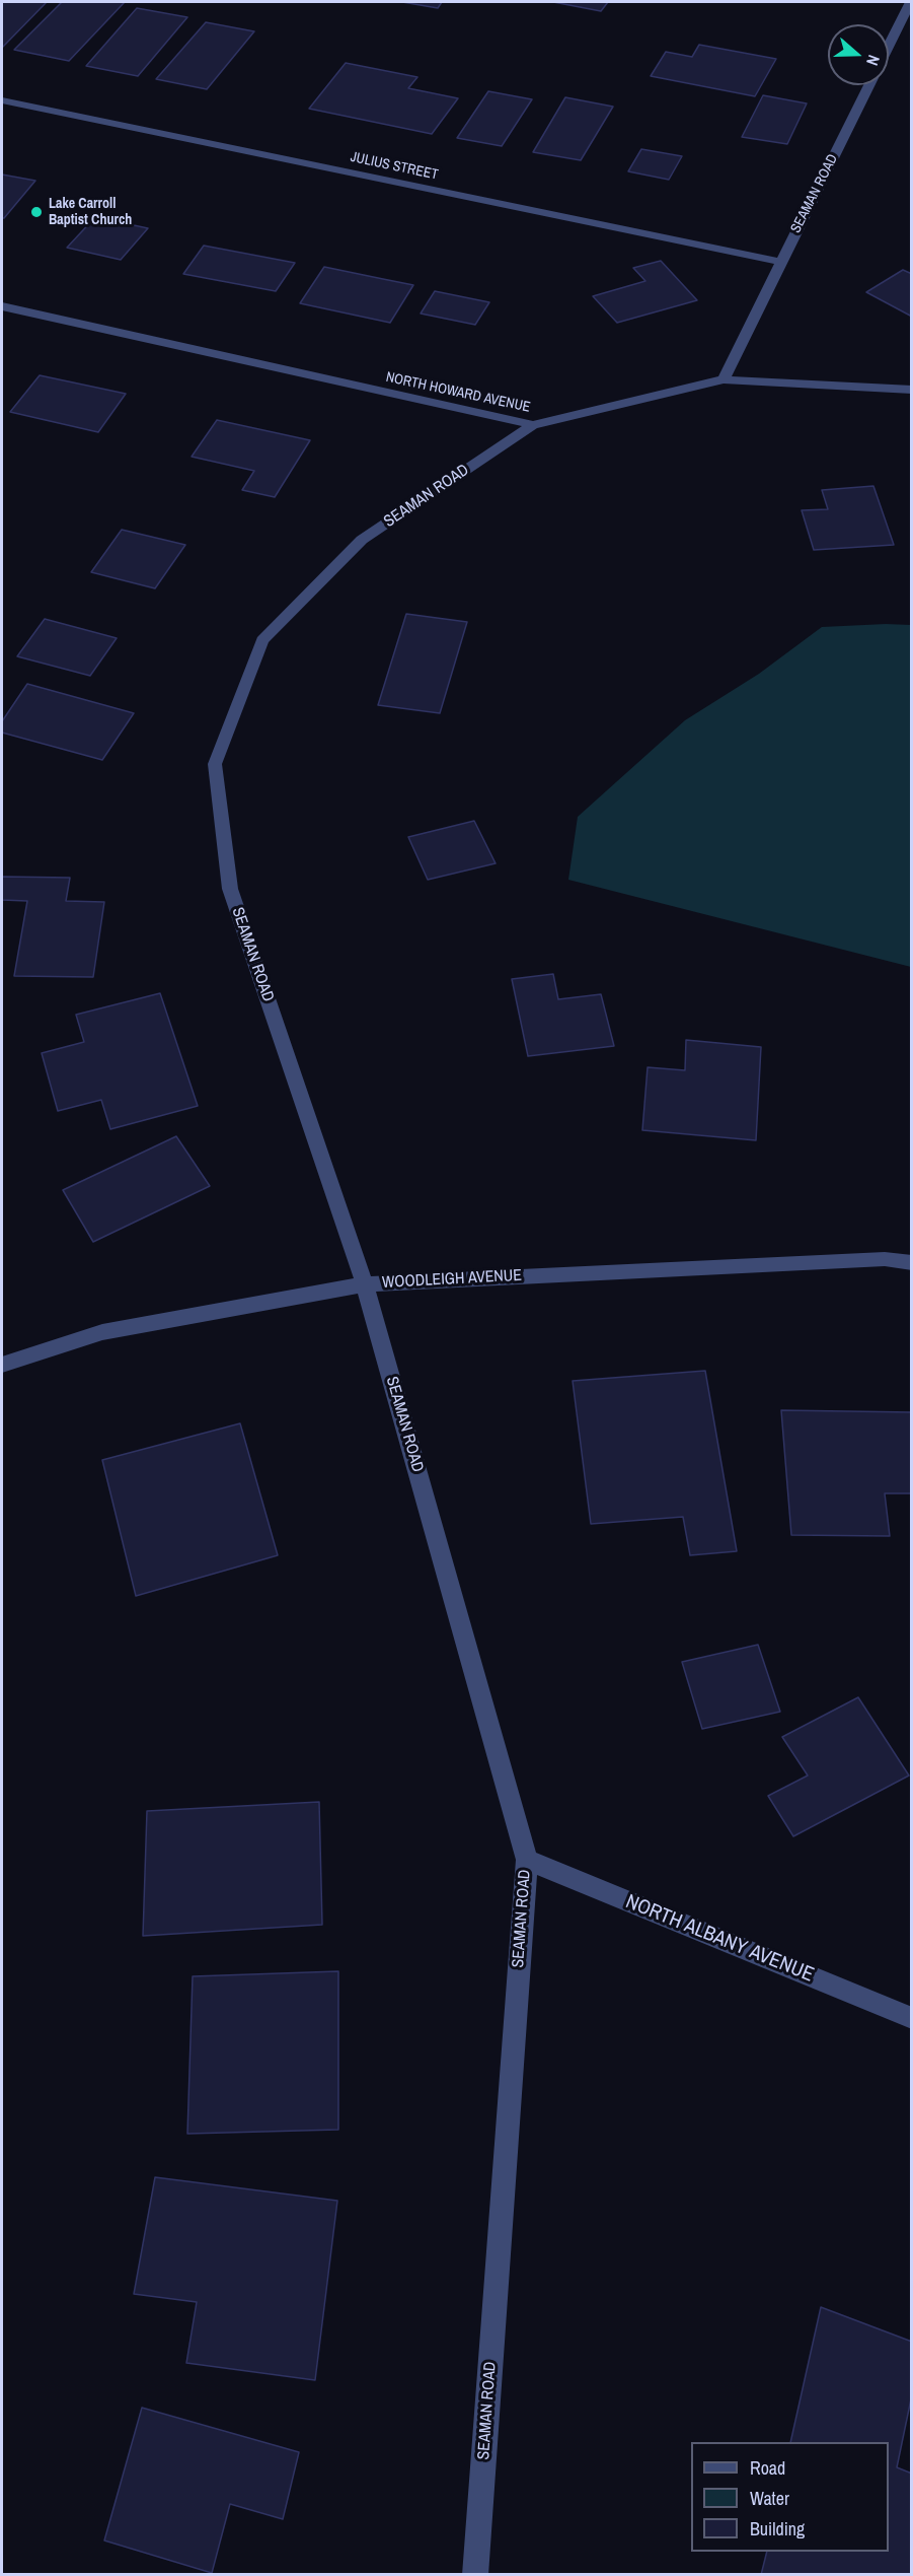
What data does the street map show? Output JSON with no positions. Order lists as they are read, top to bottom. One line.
{"streets":{"street":["JULIUS STREET","SEAMAN ROAD","NORTH HOWARD AVENUE","WOODLEIGH AVENUE","NORTH ALBANY AVENUE"]},"crossings":[["JULIUS STREET","SEAMAN ROAD"],["SEAMAN ROAD","NORTH HOWARD AVENUE"],["SEAMAN ROAD","WOODLEIGH AVENUE"],["SEAMAN ROAD","NORTH ALBANY AVENUE"]],"places":["Lake Carroll Baptist Church"],"legend":["Road","Water","Building"],"north":"right"}
